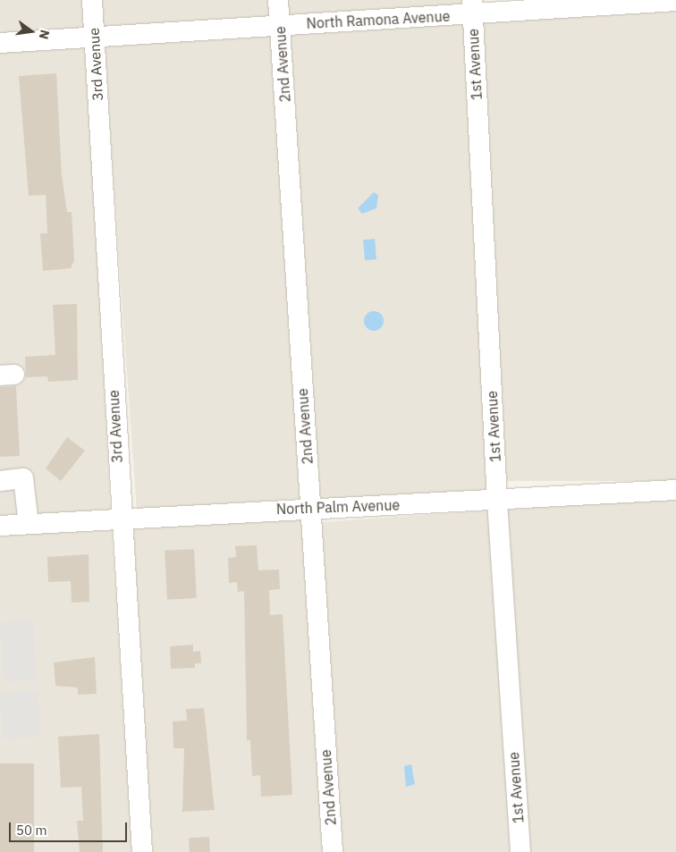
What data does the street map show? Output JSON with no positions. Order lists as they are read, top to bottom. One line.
{"streets":{"street":["North Ramona Avenue","3rd Avenue","2nd Avenue","1st Avenue","North Palm Avenue"]},"crossings":[["North Ramona Avenue","3rd Avenue"],["North Ramona Avenue","2nd Avenue"],["North Ramona Avenue","1st Avenue"],["3rd Avenue","North Palm Avenue"],["2nd Avenue","North Palm Avenue"],["1st Avenue","North Palm Avenue"]],"scale_bar":"50 m","north":"right"}
